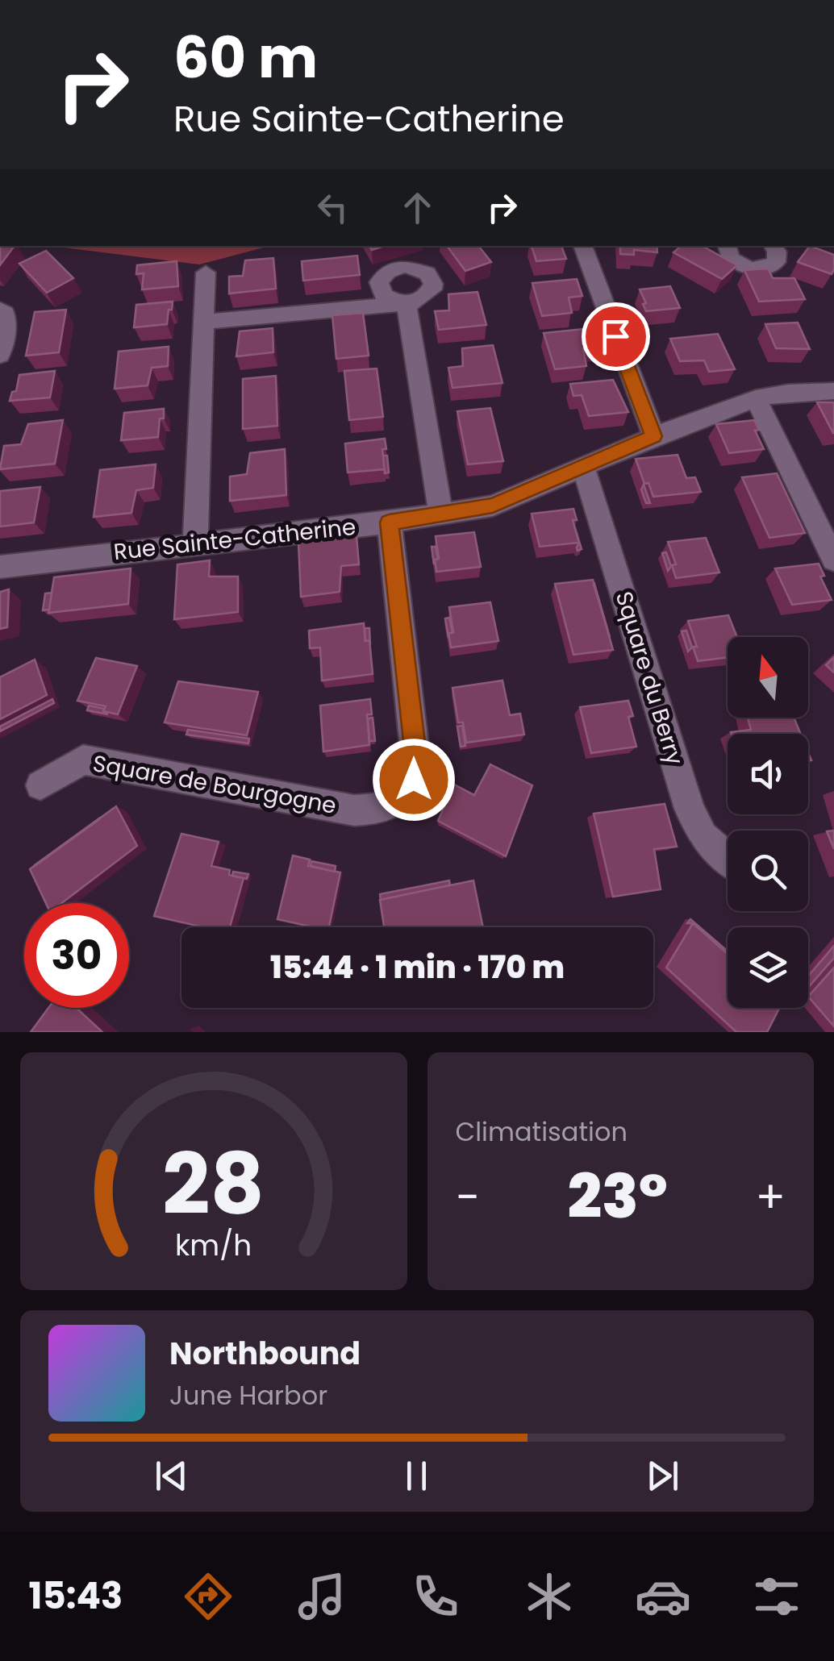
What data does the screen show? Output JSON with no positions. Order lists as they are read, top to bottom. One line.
{"streets":{"street":["Rue Sainte-Catherine","Square du Berry","Square de Bourgogne"]},"crossings":[["Rue Sainte-Catherine","Square du Berry"],["Rue Sainte-Catherine","Square de Bourgogne"]],"north":"top","page":{"turn":["60 m","Rue Sainte-Catherine"],"limit":"30","trip":"15:44 · 1 min · 170 m","tile":"Climatisation","heat":["−","23°","+"],"song":["Northbound","June Harbor"],"tabs":"15:43","gauge":["28","km/h"]}}
